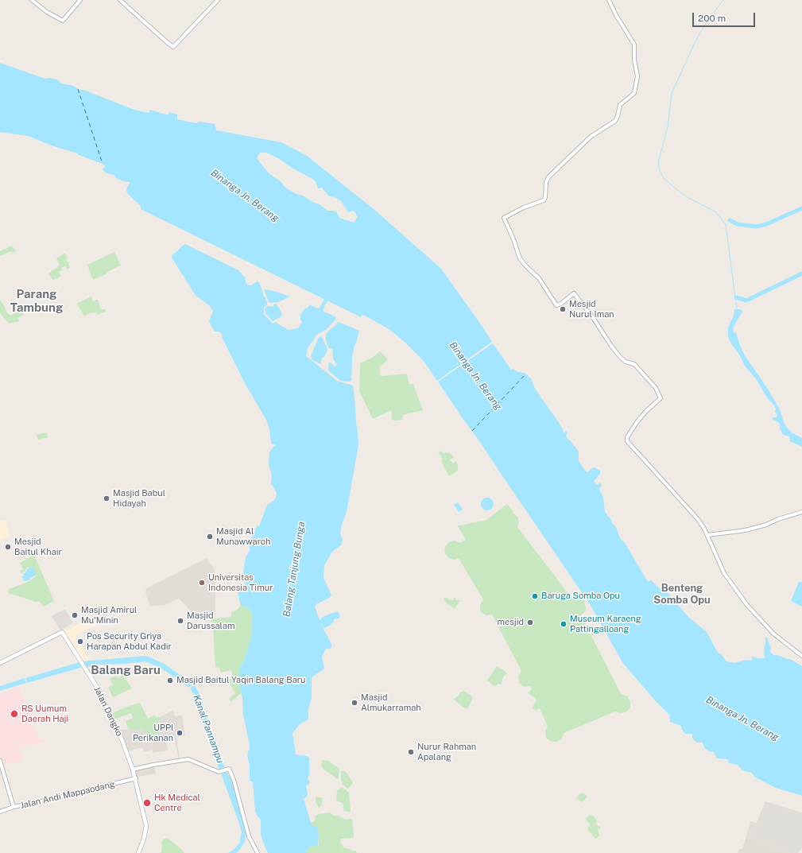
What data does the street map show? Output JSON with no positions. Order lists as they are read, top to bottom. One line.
{"streets":{"main road":["Jalan Dangko"],"street":["Jalan Andi Mappaodang"]},"crossings":[["Jalan Dangko","Jalan Andi Mappaodang"]],"districts":["Parang Tambung","Benteng Somba Opu","Balang Baru"],"water":["Binanga Jn. Berang","Balang Tanjung Bunga","Kanal Pannampu"],"places":["Mesjid Nurul Iman","Masjid Babul Hidayah","Masjid Al Munawwaroh","Mesjid Baitul Khair","Universitas Indonesia Timur","Baruga Somba Opu","Masjid Amirul Mu'Minin","Masjid Darussalam","mesjid","Museum Karaeng Pattingalloang","Pos Security Griya Harapan Abdul Kadir","Masjid Baitul Yaqin Balang Baru","Masjid Almukarramah","RS Uumum Daerah Haji","UPPI Perikanan","Nurur Rahman Apalang","Hk Medical Centre"],"scale_bar":"200 m"}
